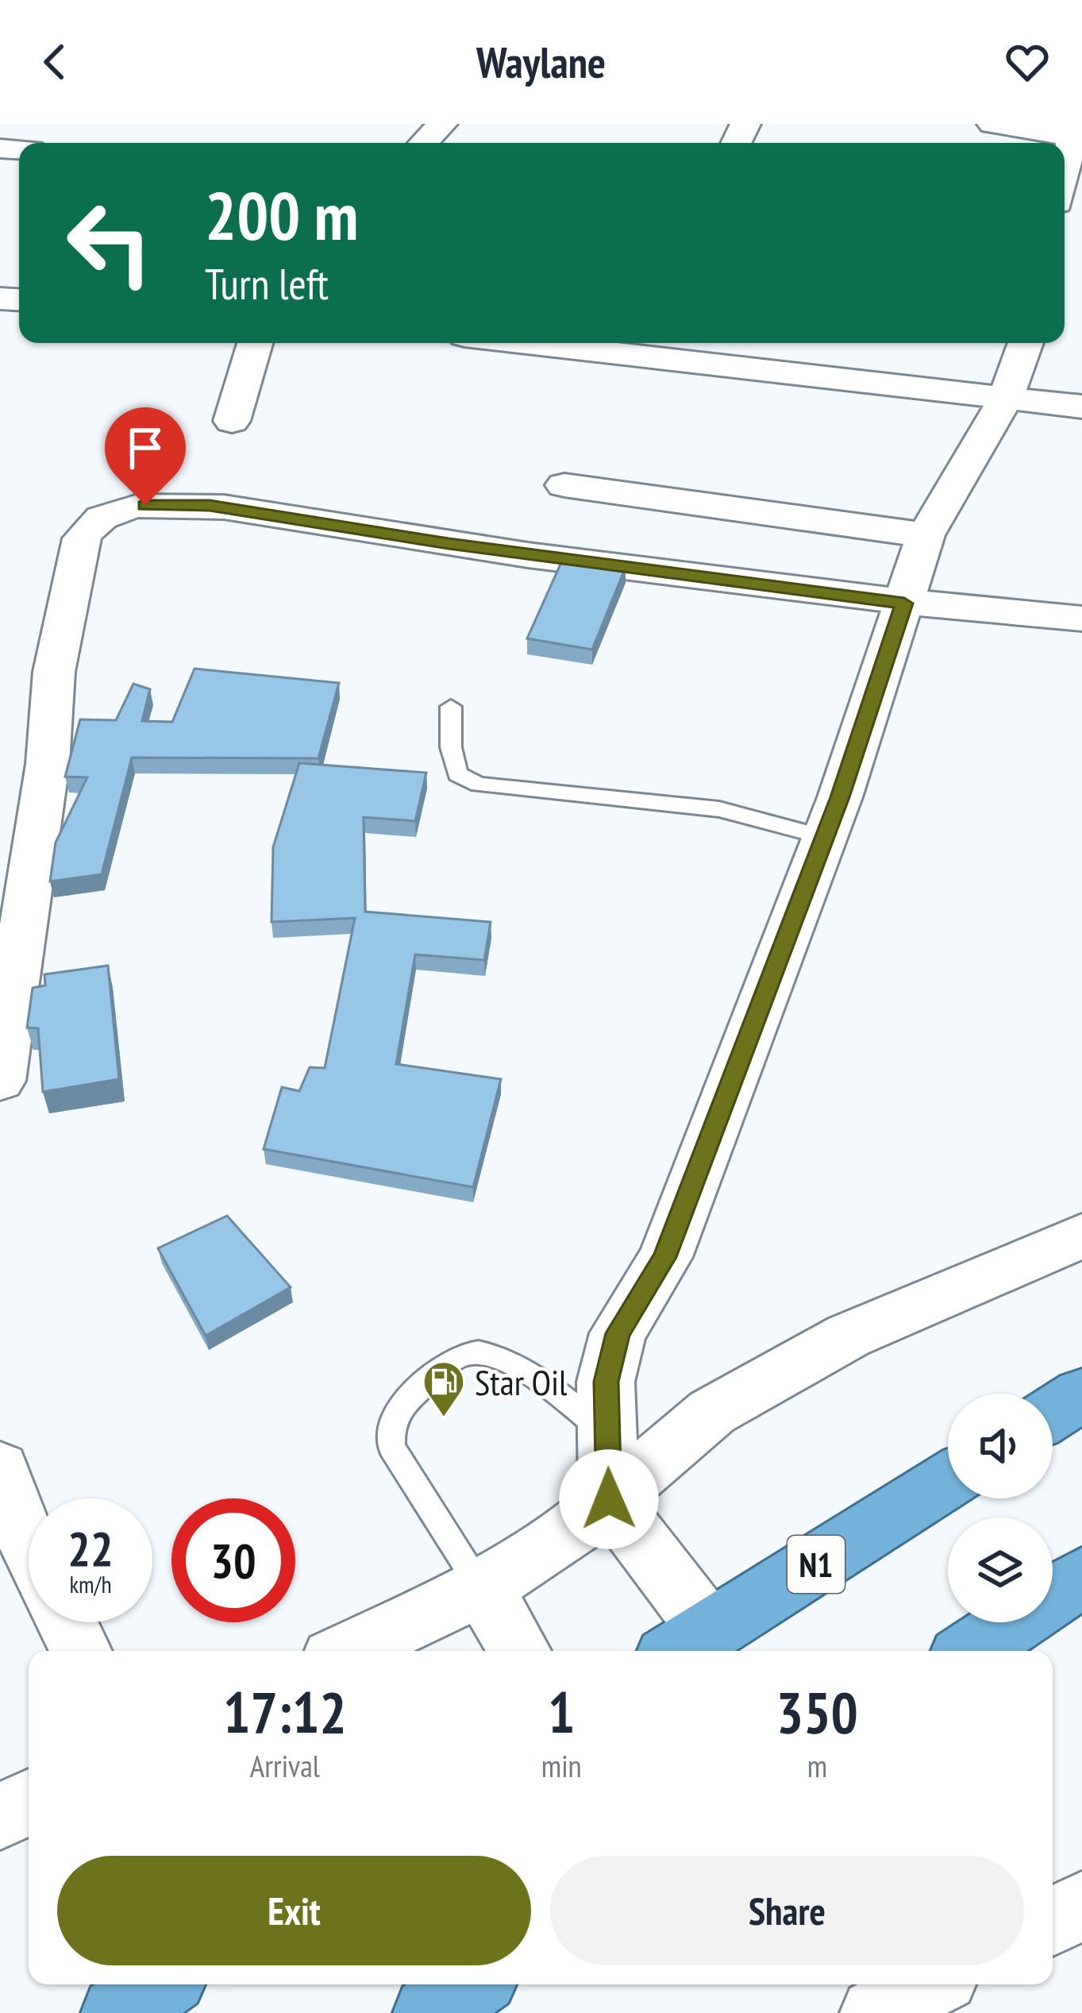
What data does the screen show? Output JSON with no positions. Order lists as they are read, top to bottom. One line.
{"streets":{"highway":["N1"]},"places":{"fuel station":["Star Oil"]},"page":{"header":"Waylane","turn":["200 m","Turn left"],"speed":"22 km/h","limit":"30","eta":["17:12","Arrival","1","min","350","m"],"buttons":["Exit","Share"]}}
